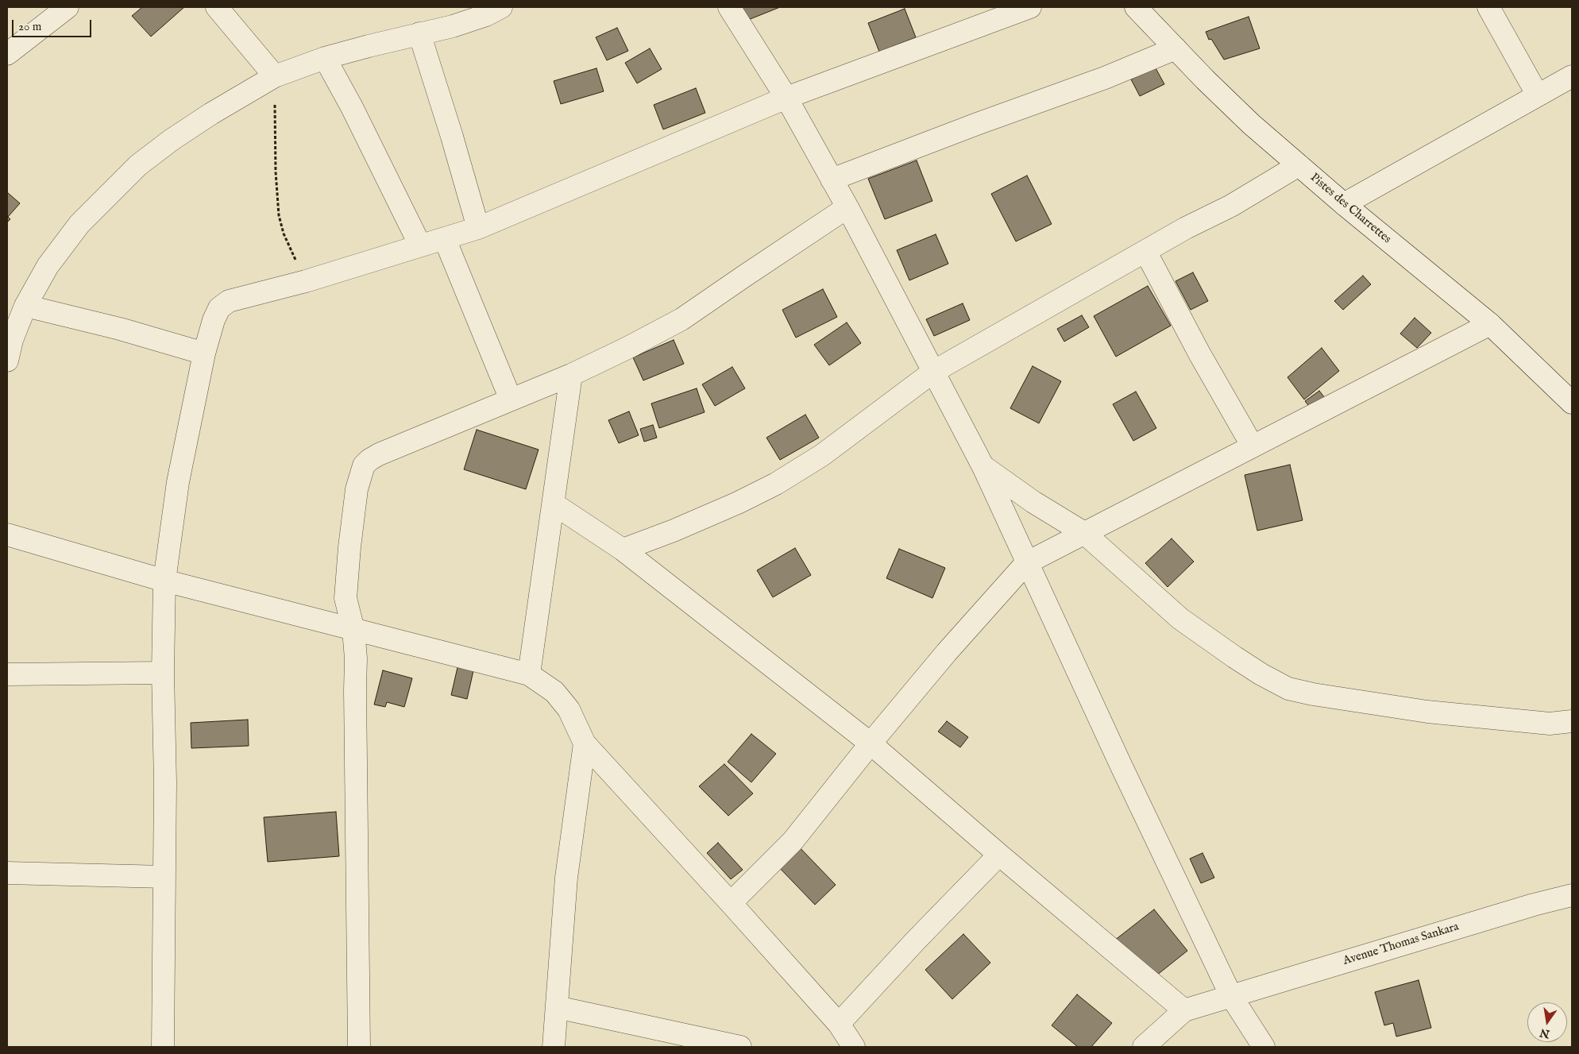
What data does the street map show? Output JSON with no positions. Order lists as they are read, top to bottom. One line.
{"streets":{"street":["Pistes des Charrettes","Avenue Thomas Sankara"]},"scale_bar":"20 m","north":"bottom"}
